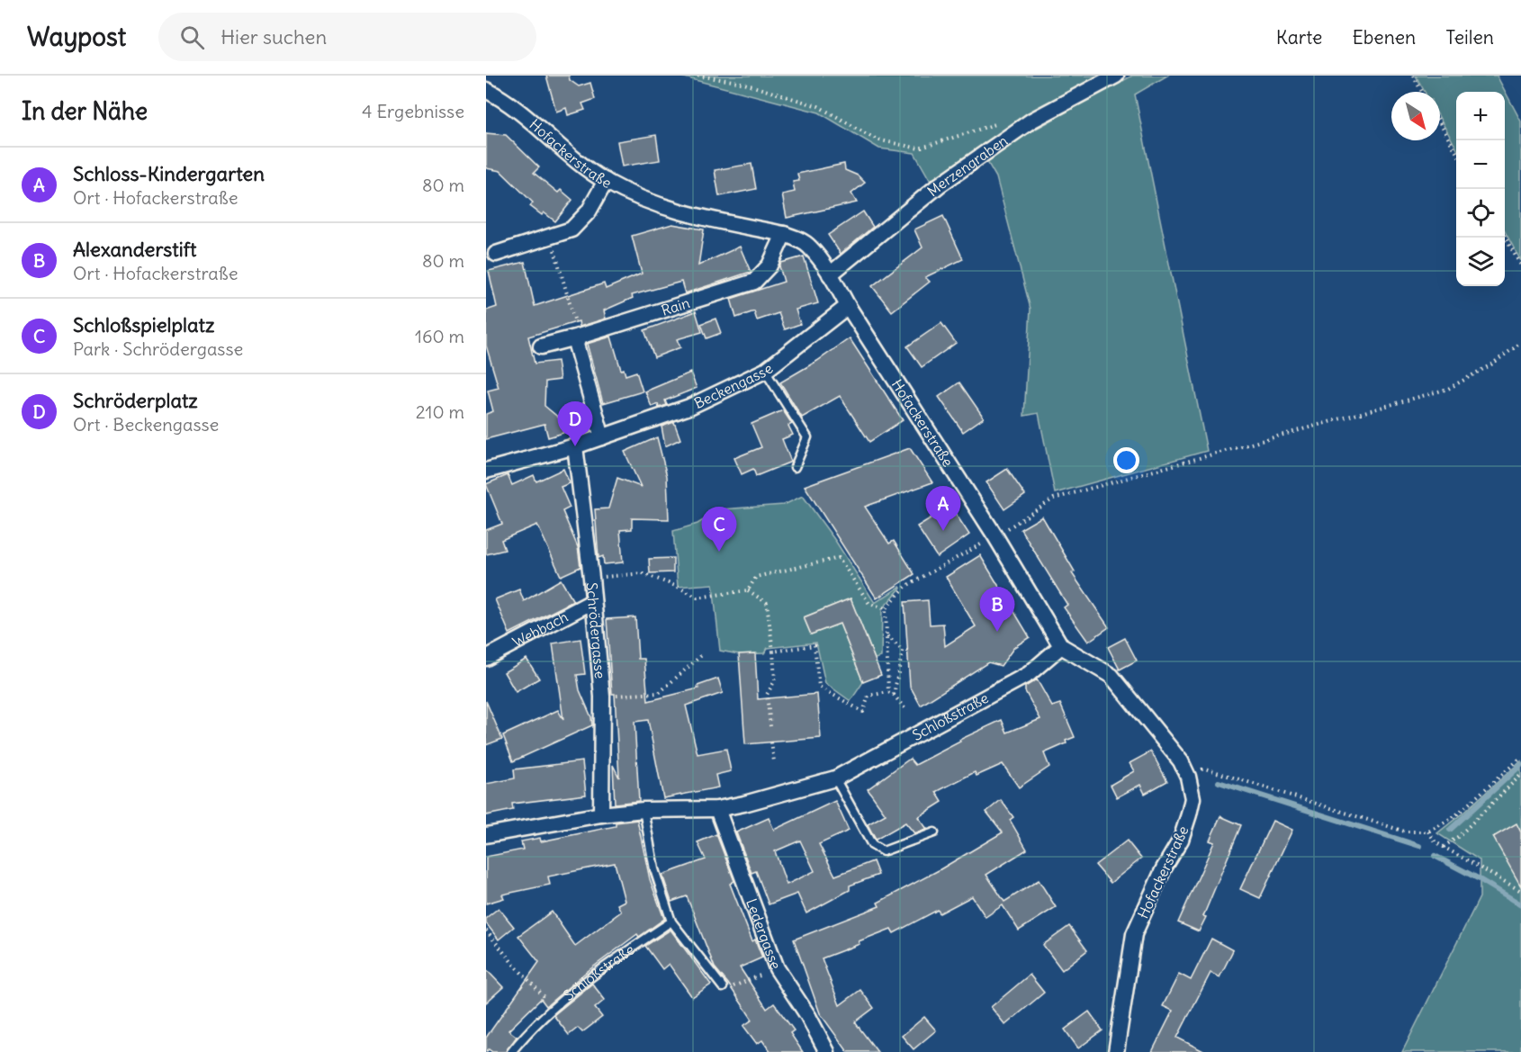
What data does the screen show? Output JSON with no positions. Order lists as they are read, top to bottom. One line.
{"streets":{"street":["Hofackerstraße","Merzengraben","Rain","Beckengasse","Webbach","Schrödergasse","Schloßstraße","Ledergasse"]},"crossings":[["Hofackerstraße","Merzengraben"],["Hofackerstraße","Rain"],["Hofackerstraße","Beckengasse"],["Hofackerstraße","Schloßstraße"],["Beckengasse","Schrödergasse"],["Webbach","Schrödergasse"],["Schrödergasse","Schloßstraße"],["Schloßstraße","Ledergasse"]],"north":"bottom right","page":{"header":"Waypost","search":"Hier suchen","nav":["Karte","Ebenen","Teilen"],"heading":["In der Nähe","4 Ergebnisse"],"map_buttons":["+","−"],"list":[{"mark":"A","name":"Schloss-Kindergarten","note":"Ort · Hofackerstraße","value":"80 m"},{"mark":"B","name":"Alexanderstift","note":"Ort · Hofackerstraße","value":"80 m"},{"mark":"C","name":"Schloßspielplatz","note":"Park · Schrödergasse","value":"160 m"},{"mark":"D","name":"Schröderplatz","note":"Ort · Beckengasse","value":"210 m"}],"pins":["D","A","C","B"]}}
